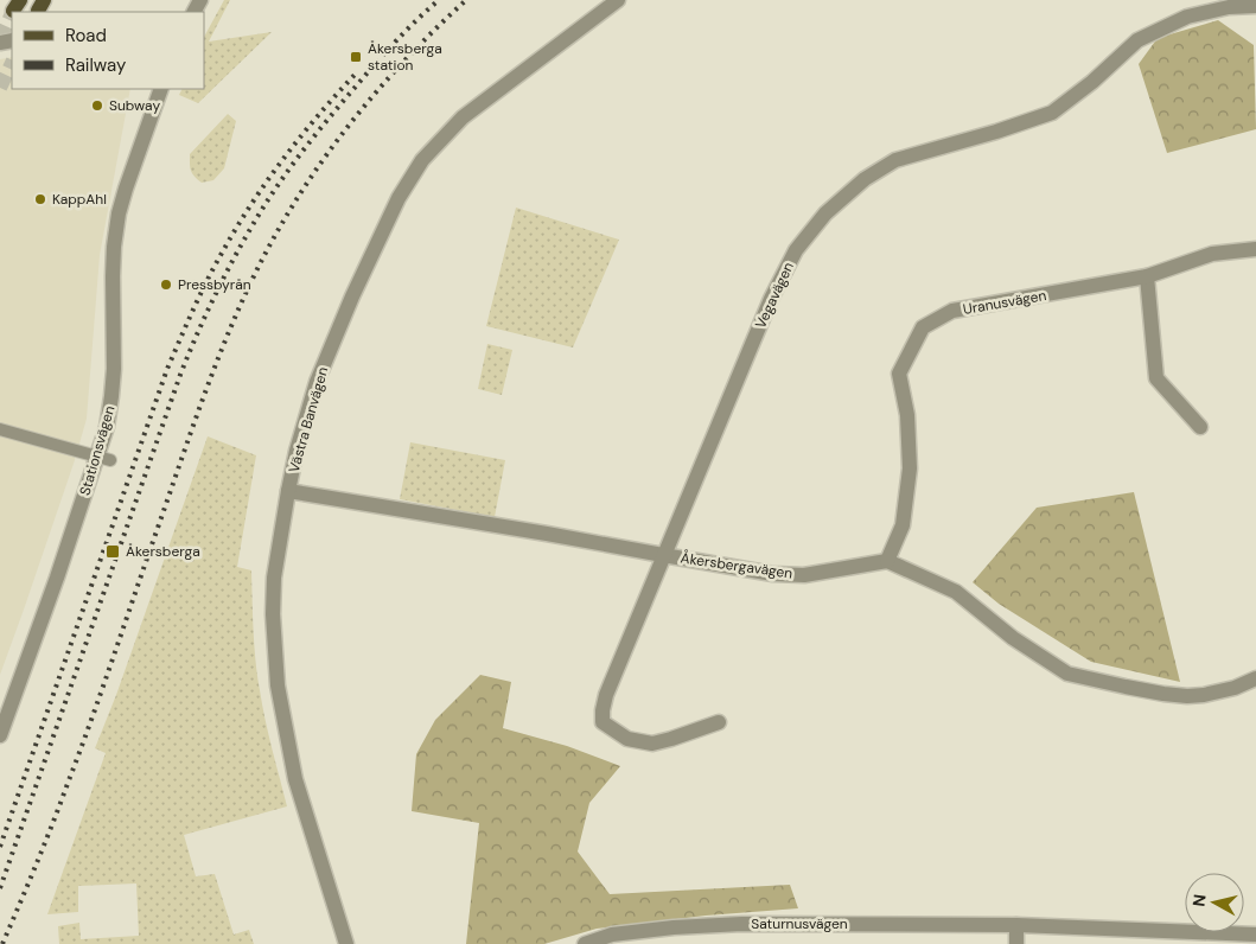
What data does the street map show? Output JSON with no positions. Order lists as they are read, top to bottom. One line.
{"streets":{"street":["Vegavägen","Uranusvägen","Västra Banvägen","Stationsvägen","Åkersbergavägen","Saturnusvägen"]},"crossings":[["Vegavägen","Åkersbergavägen"],["Uranusvägen","Åkersbergavägen"],["Västra Banvägen","Åkersbergavägen"]],"places":{"transit":["Åkersberga station","Åkersberga"],"other":["Subway","KappAhl","Pressbyrån"]},"legend":["Road","Railway"],"north":"left"}
